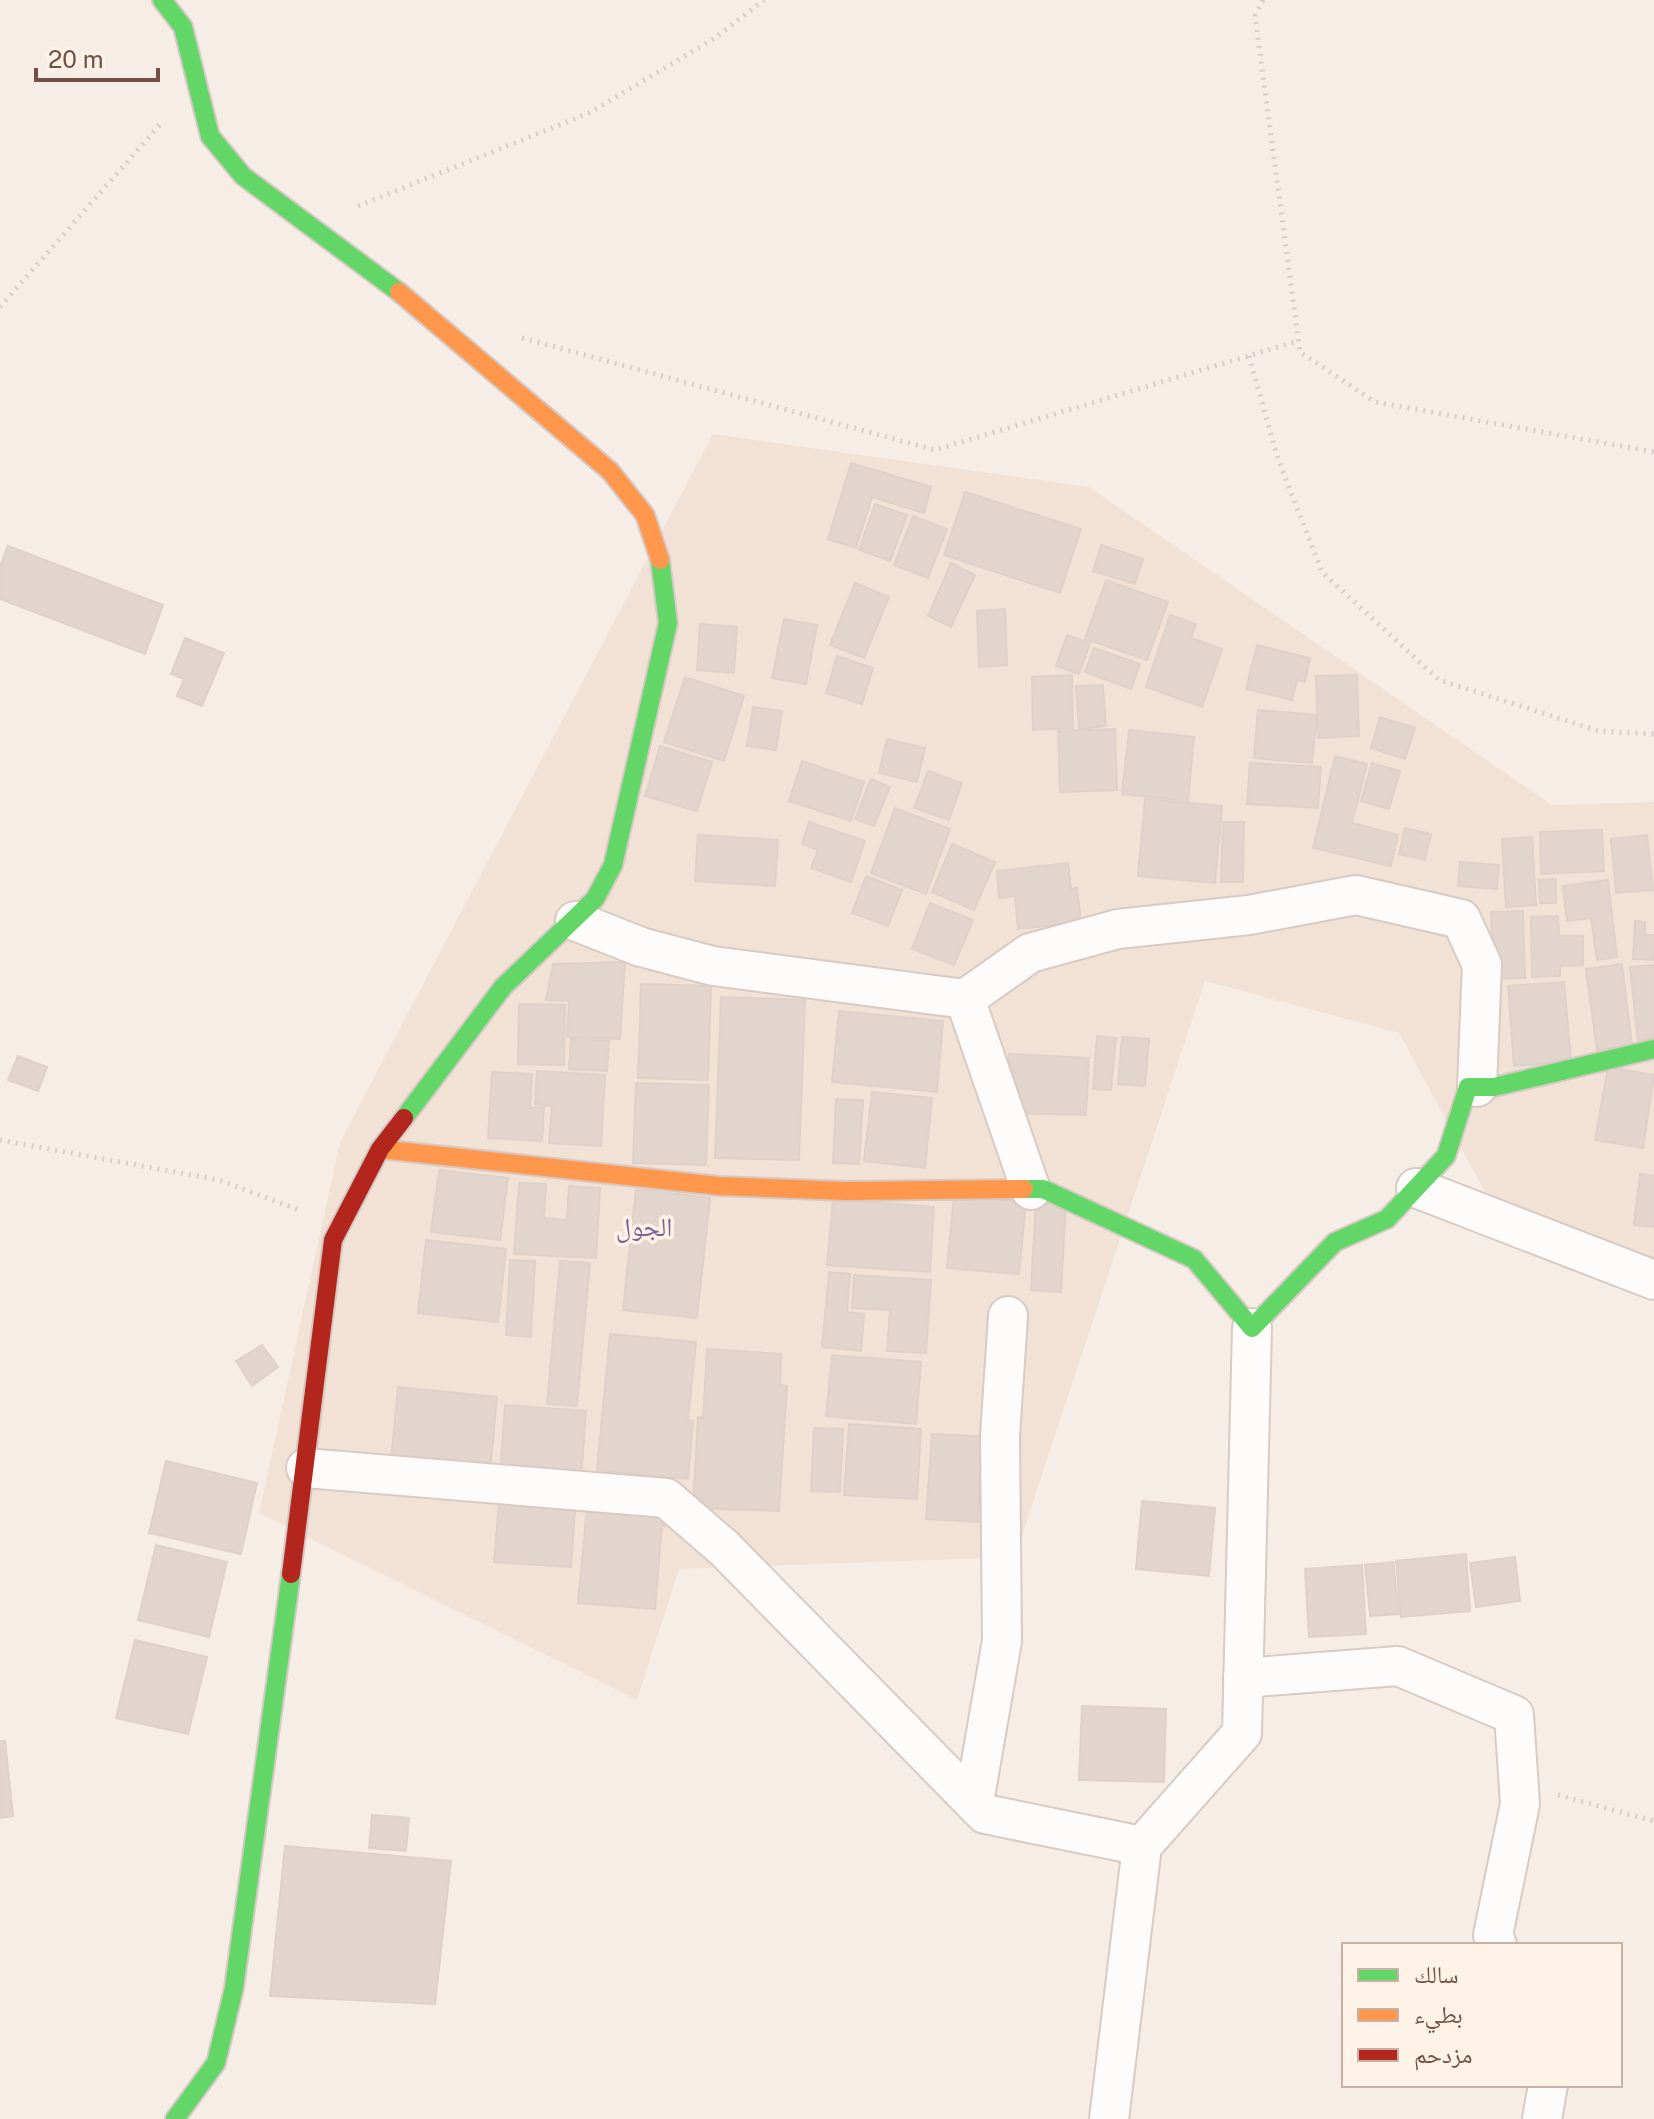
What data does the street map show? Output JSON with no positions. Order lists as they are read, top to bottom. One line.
{"districts":["الجول"],"legend":["سالك","بطيء","مزدحم"],"scale_bar":"20 m"}
